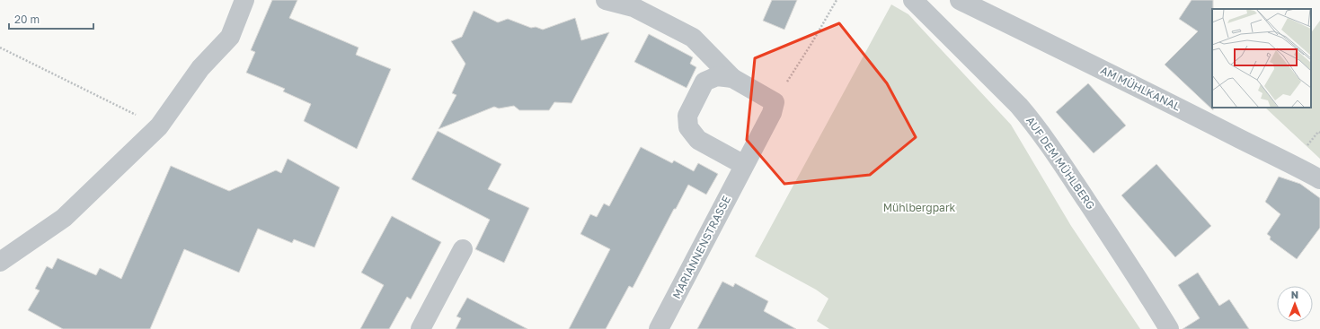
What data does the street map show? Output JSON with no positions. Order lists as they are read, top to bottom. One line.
{"streets":{"street":["AM MÜHLKANAL","AUF DEM MÜHLBERG","MARIANNENSTRASSE"]},"parks":["Mühlbergpark"],"scale_bar":"20 m","north":"top"}
